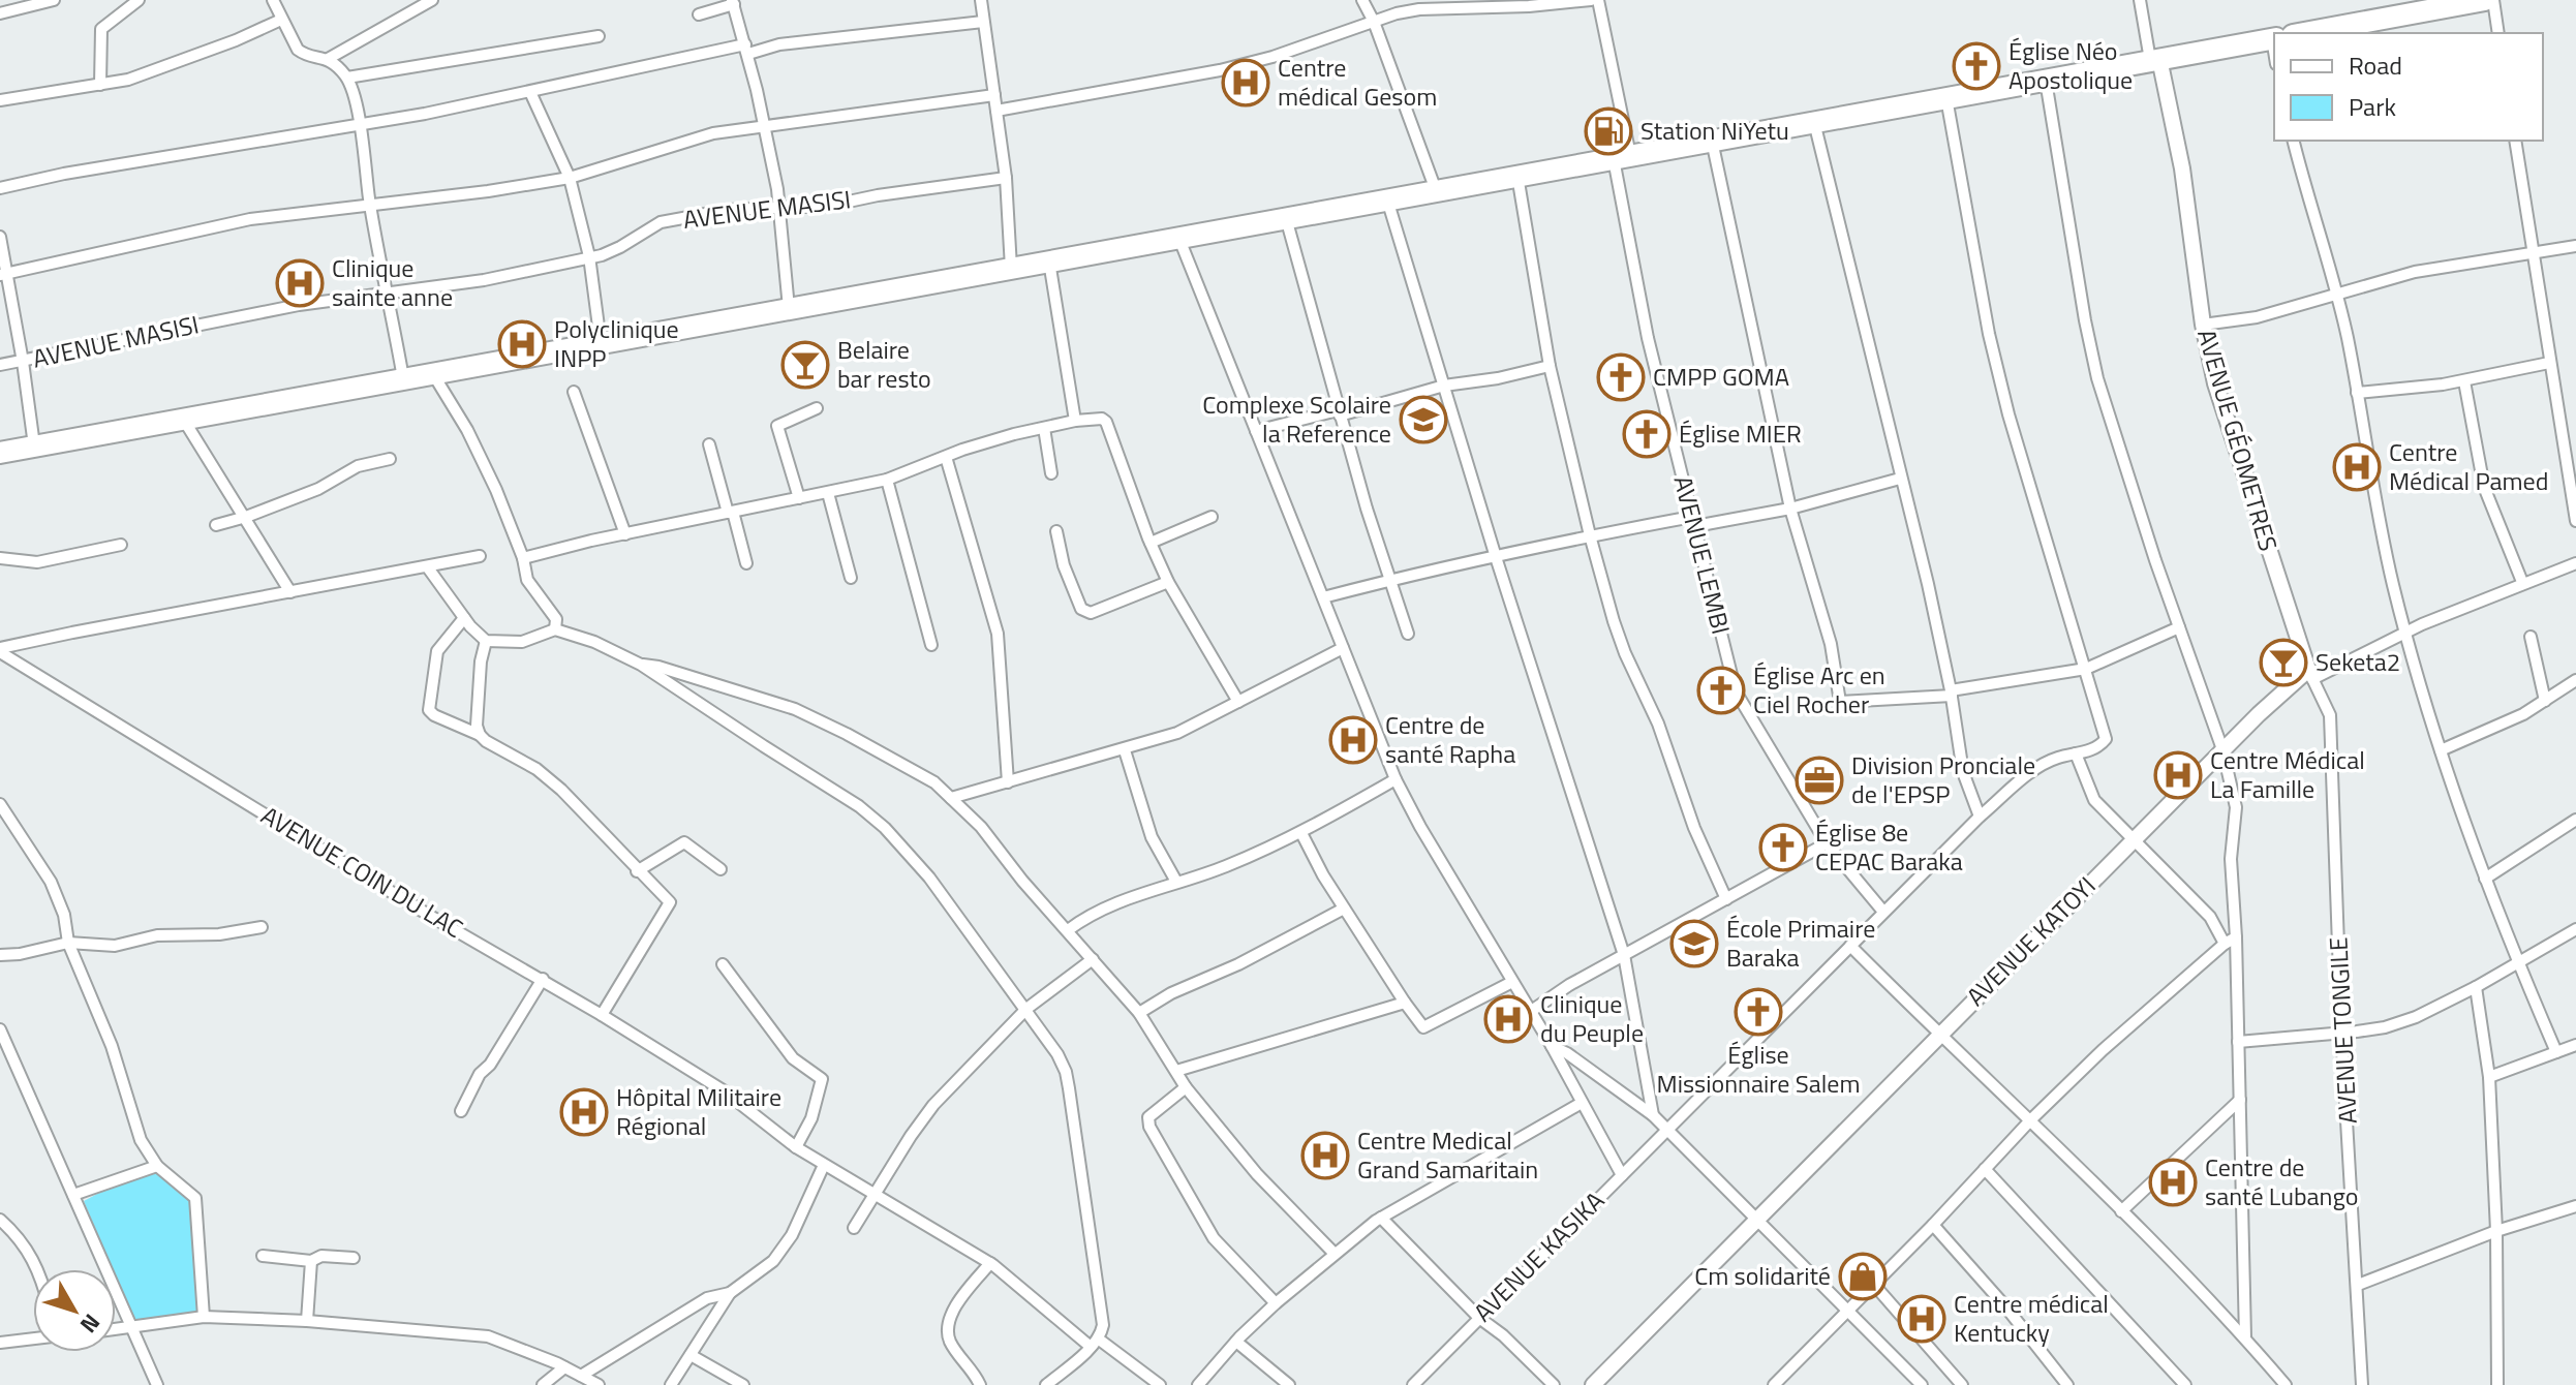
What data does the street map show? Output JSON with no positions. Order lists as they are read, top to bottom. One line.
{"streets":{"street":["AVENUE MASISI","AVENUE GÉOMETRES","AVENUE LEMBI","AVENUE COIN DU LAC","AVENUE KATOYI","AVENUE TONGILE","AVENUE KASIKA"]},"crossings":[["AVENUE GÉOMETRES","AVENUE KATOYI"],["AVENUE GÉOMETRES","AVENUE TONGILE"],["AVENUE LEMBI","AVENUE KASIKA"],["AVENUE KATOYI","AVENUE TONGILE"]],"places":{"church":["Église Néo Apostolique","CMPP GOMA","Église MIER","Église Arc en Ciel Rocher","Église 8e CEPAC Baraka","Église Missionnaire Salem"],"hospital":["Centre médical Gesom","Clinique sainte anne","Polyclinique INPP","Centre Médical Pamed","Centre de santé Rapha","Centre Médical La Famille","Clinique du Peuple","Hôpital Militaire Régional","Centre Medical Grand Samaritain","Centre de santé Lubango","Centre médical Kentucky"],"fuel station":["Station NiYetu"],"bar":["Belaire bar resto","Seketa2"],"school or university":["Complexe Scolaire la Reference","École Primaire Baraka"],"office":["Division Pronciale de l'EPSP"],"shop":["Cm solidarité"]},"legend":["Road","Park"],"north":"bottom right"}
